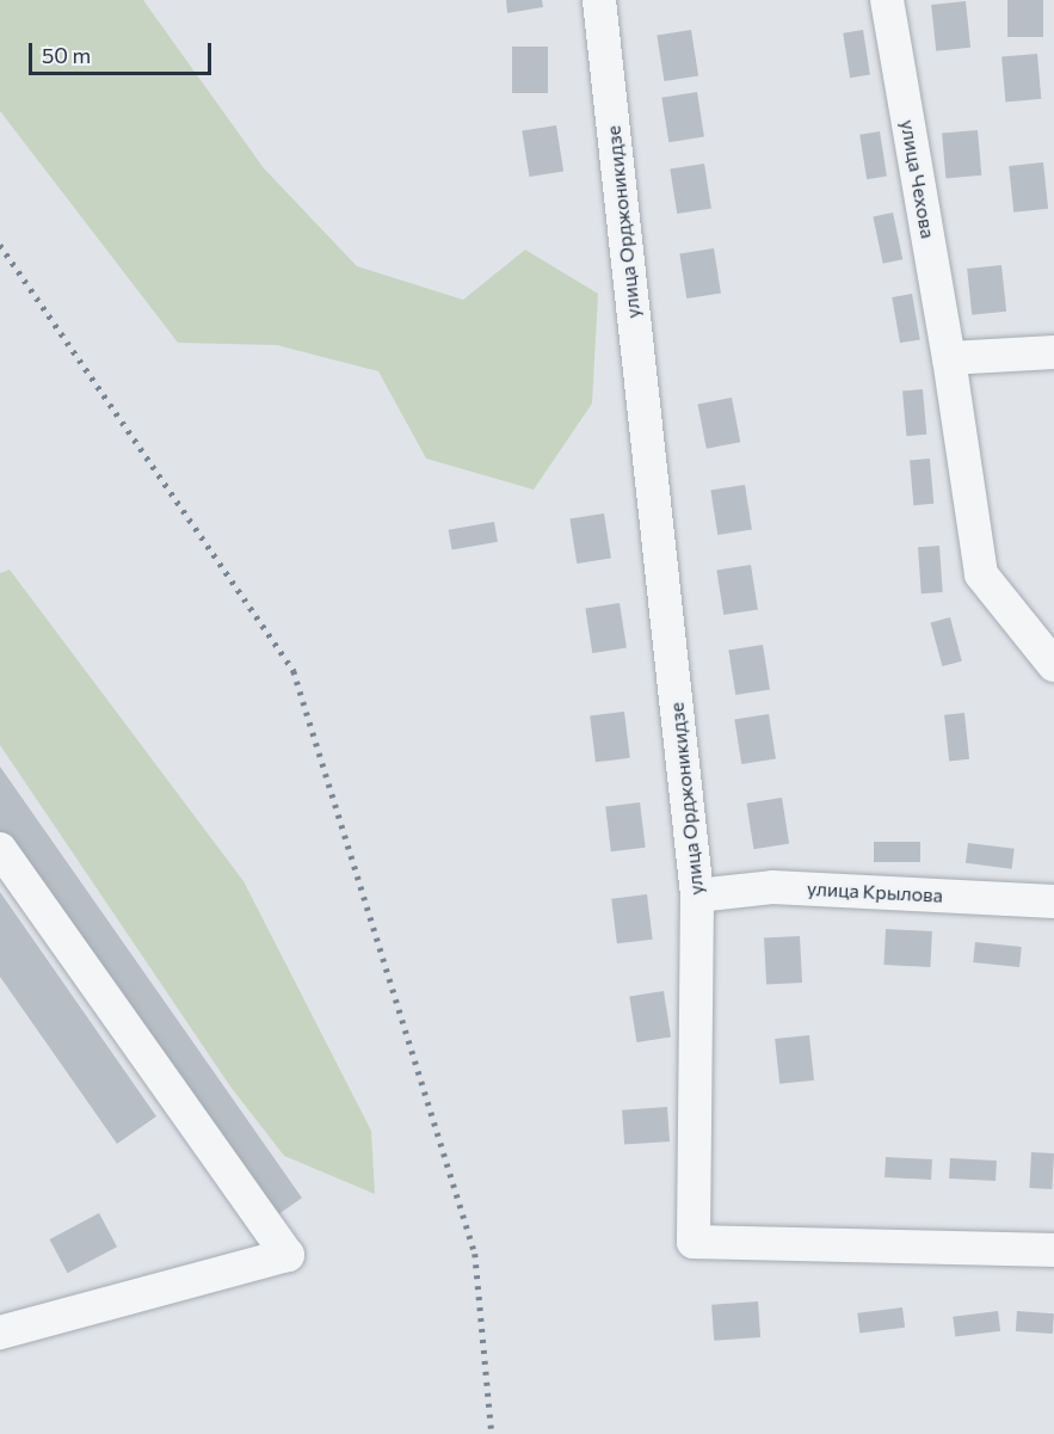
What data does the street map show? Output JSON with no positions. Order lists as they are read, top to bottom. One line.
{"streets":{"street":["улица Чехова","улица Орджоникидзе","улица Крылова"]},"crossings":[["улица Орджоникидзе","улица Крылова"]],"scale_bar":"50 m"}
